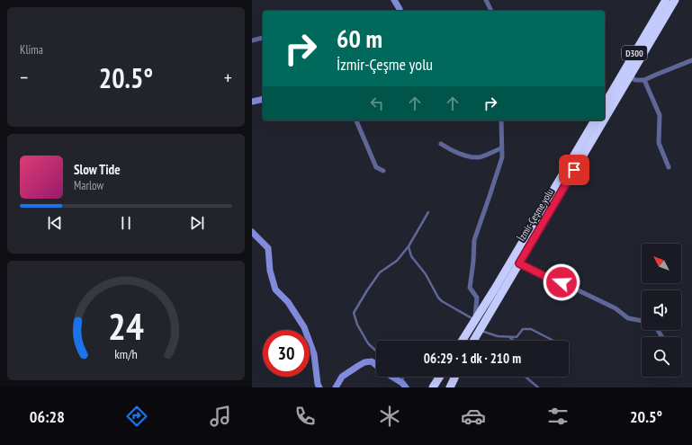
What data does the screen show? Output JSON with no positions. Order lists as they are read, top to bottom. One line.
{"streets":{"highway":["D300","İzmir-Çeşme yolu"]},"north":"top left","page":{"tile":"Klima","turn":["60 m","İzmir-Çeşme yolu"],"heat":["−","20.5°","+"],"song":["Slow Tide","Marlow"],"limit":"30","trip":"06:29 · 1 dk · 210 m","tabs":["06:28","20.5°"],"gauge":["24","km/h"]}}
